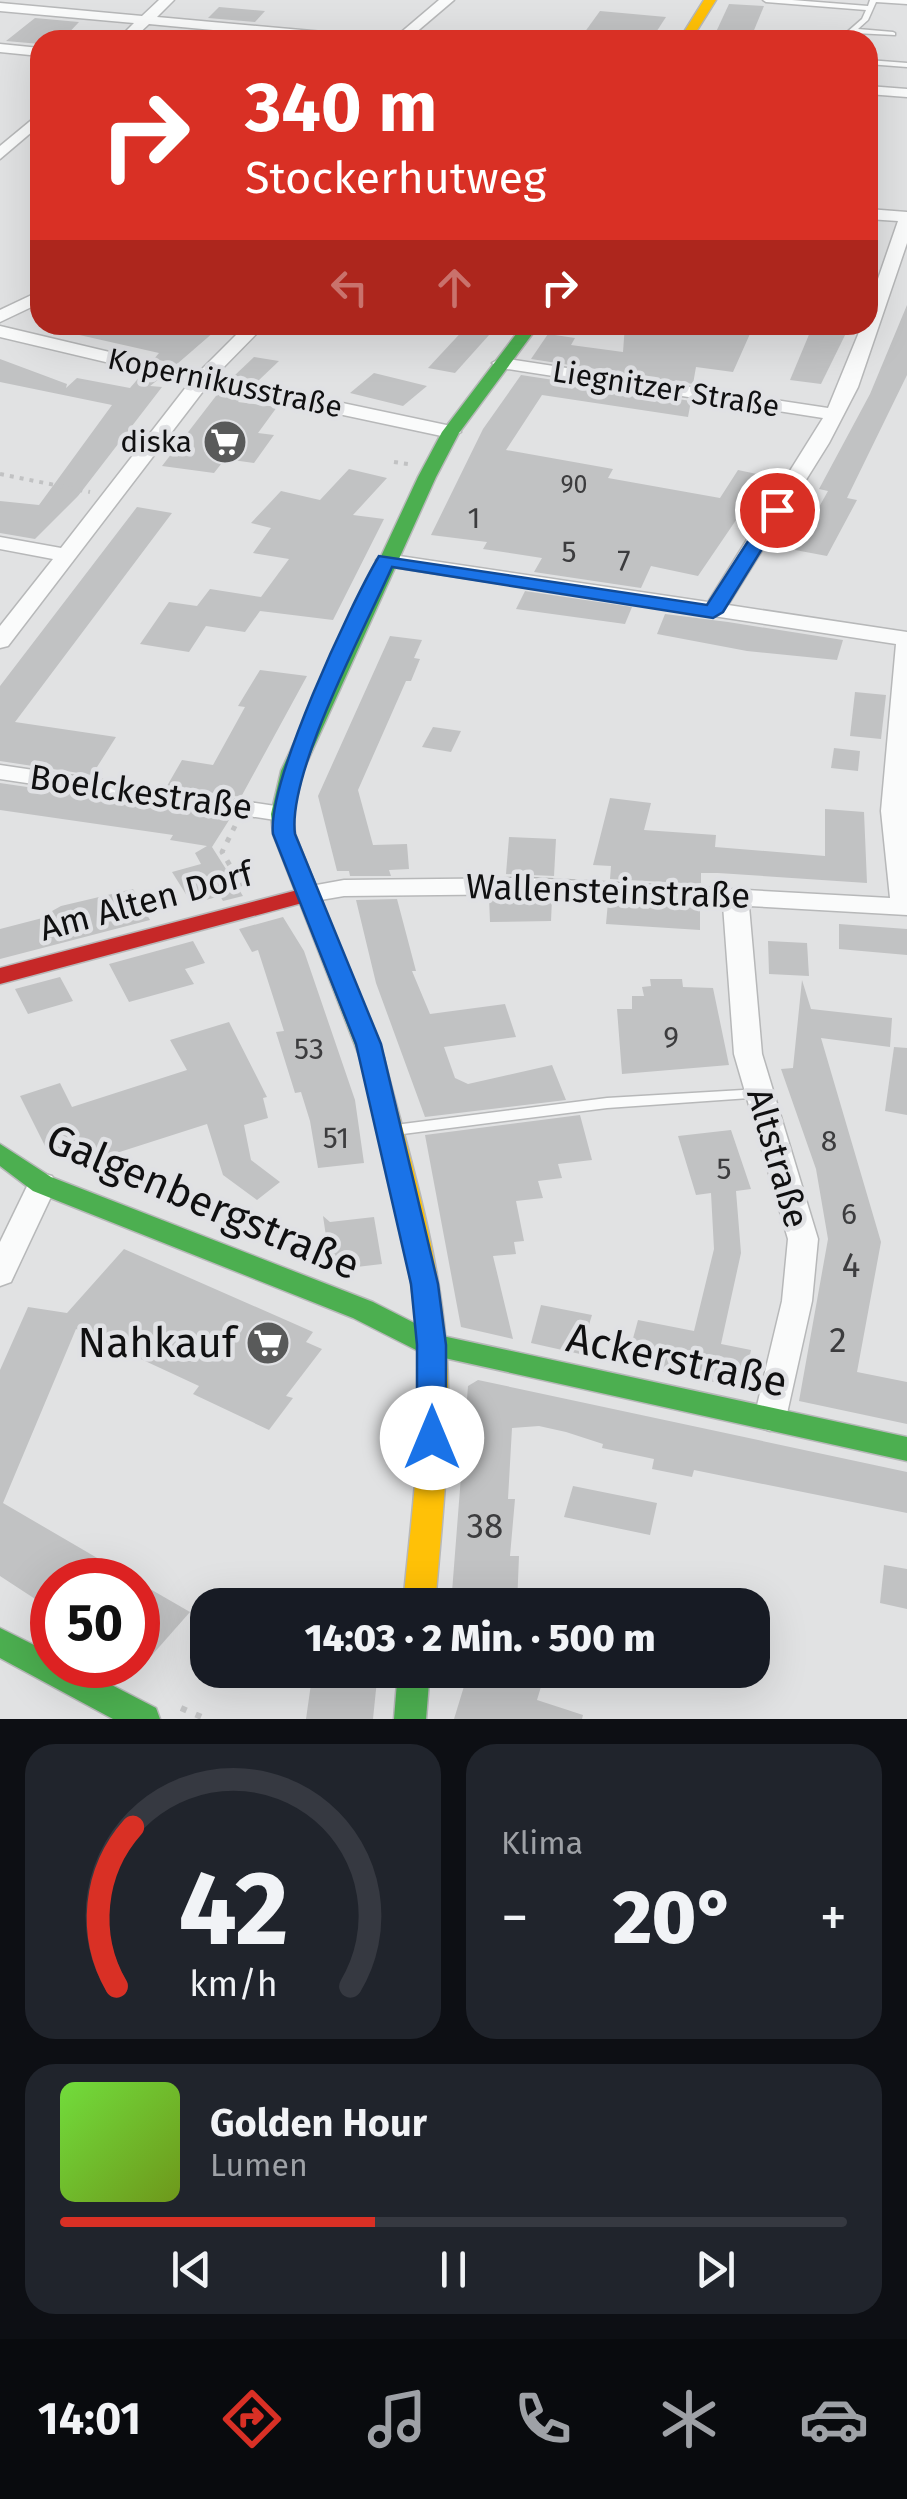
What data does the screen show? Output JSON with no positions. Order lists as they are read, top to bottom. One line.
{"streets":{"main road":["Am Alten Dorf","Galgenbergstraße","Ackerstraße"],"street":["Kopernikusstraße","Liegnitzer Straße","Boelckestraße","Wallensteinstraße","Altstraße"]},"crossings":[["Wallensteinstraße","Am Alten Dorf"],["Wallensteinstraße","Altstraße"],["Altstraße","Ackerstraße"],["Galgenbergstraße","Ackerstraße"]],"places":{"supermarket":["diska","Nahkauf"]},"house_numbers":["90","1","5","7","9","53","51","8","5","6","4","2","38"],"page":{"turn":["340 m","Stockerhutweg"],"limit":"50","trip":"14:03 · 2 Min. · 500 m","tile":"Klima","heat":["−","20°","+"],"song":["Golden Hour","Lumen"],"tabs":"14:01","gauge":["42","km/h"]}}
